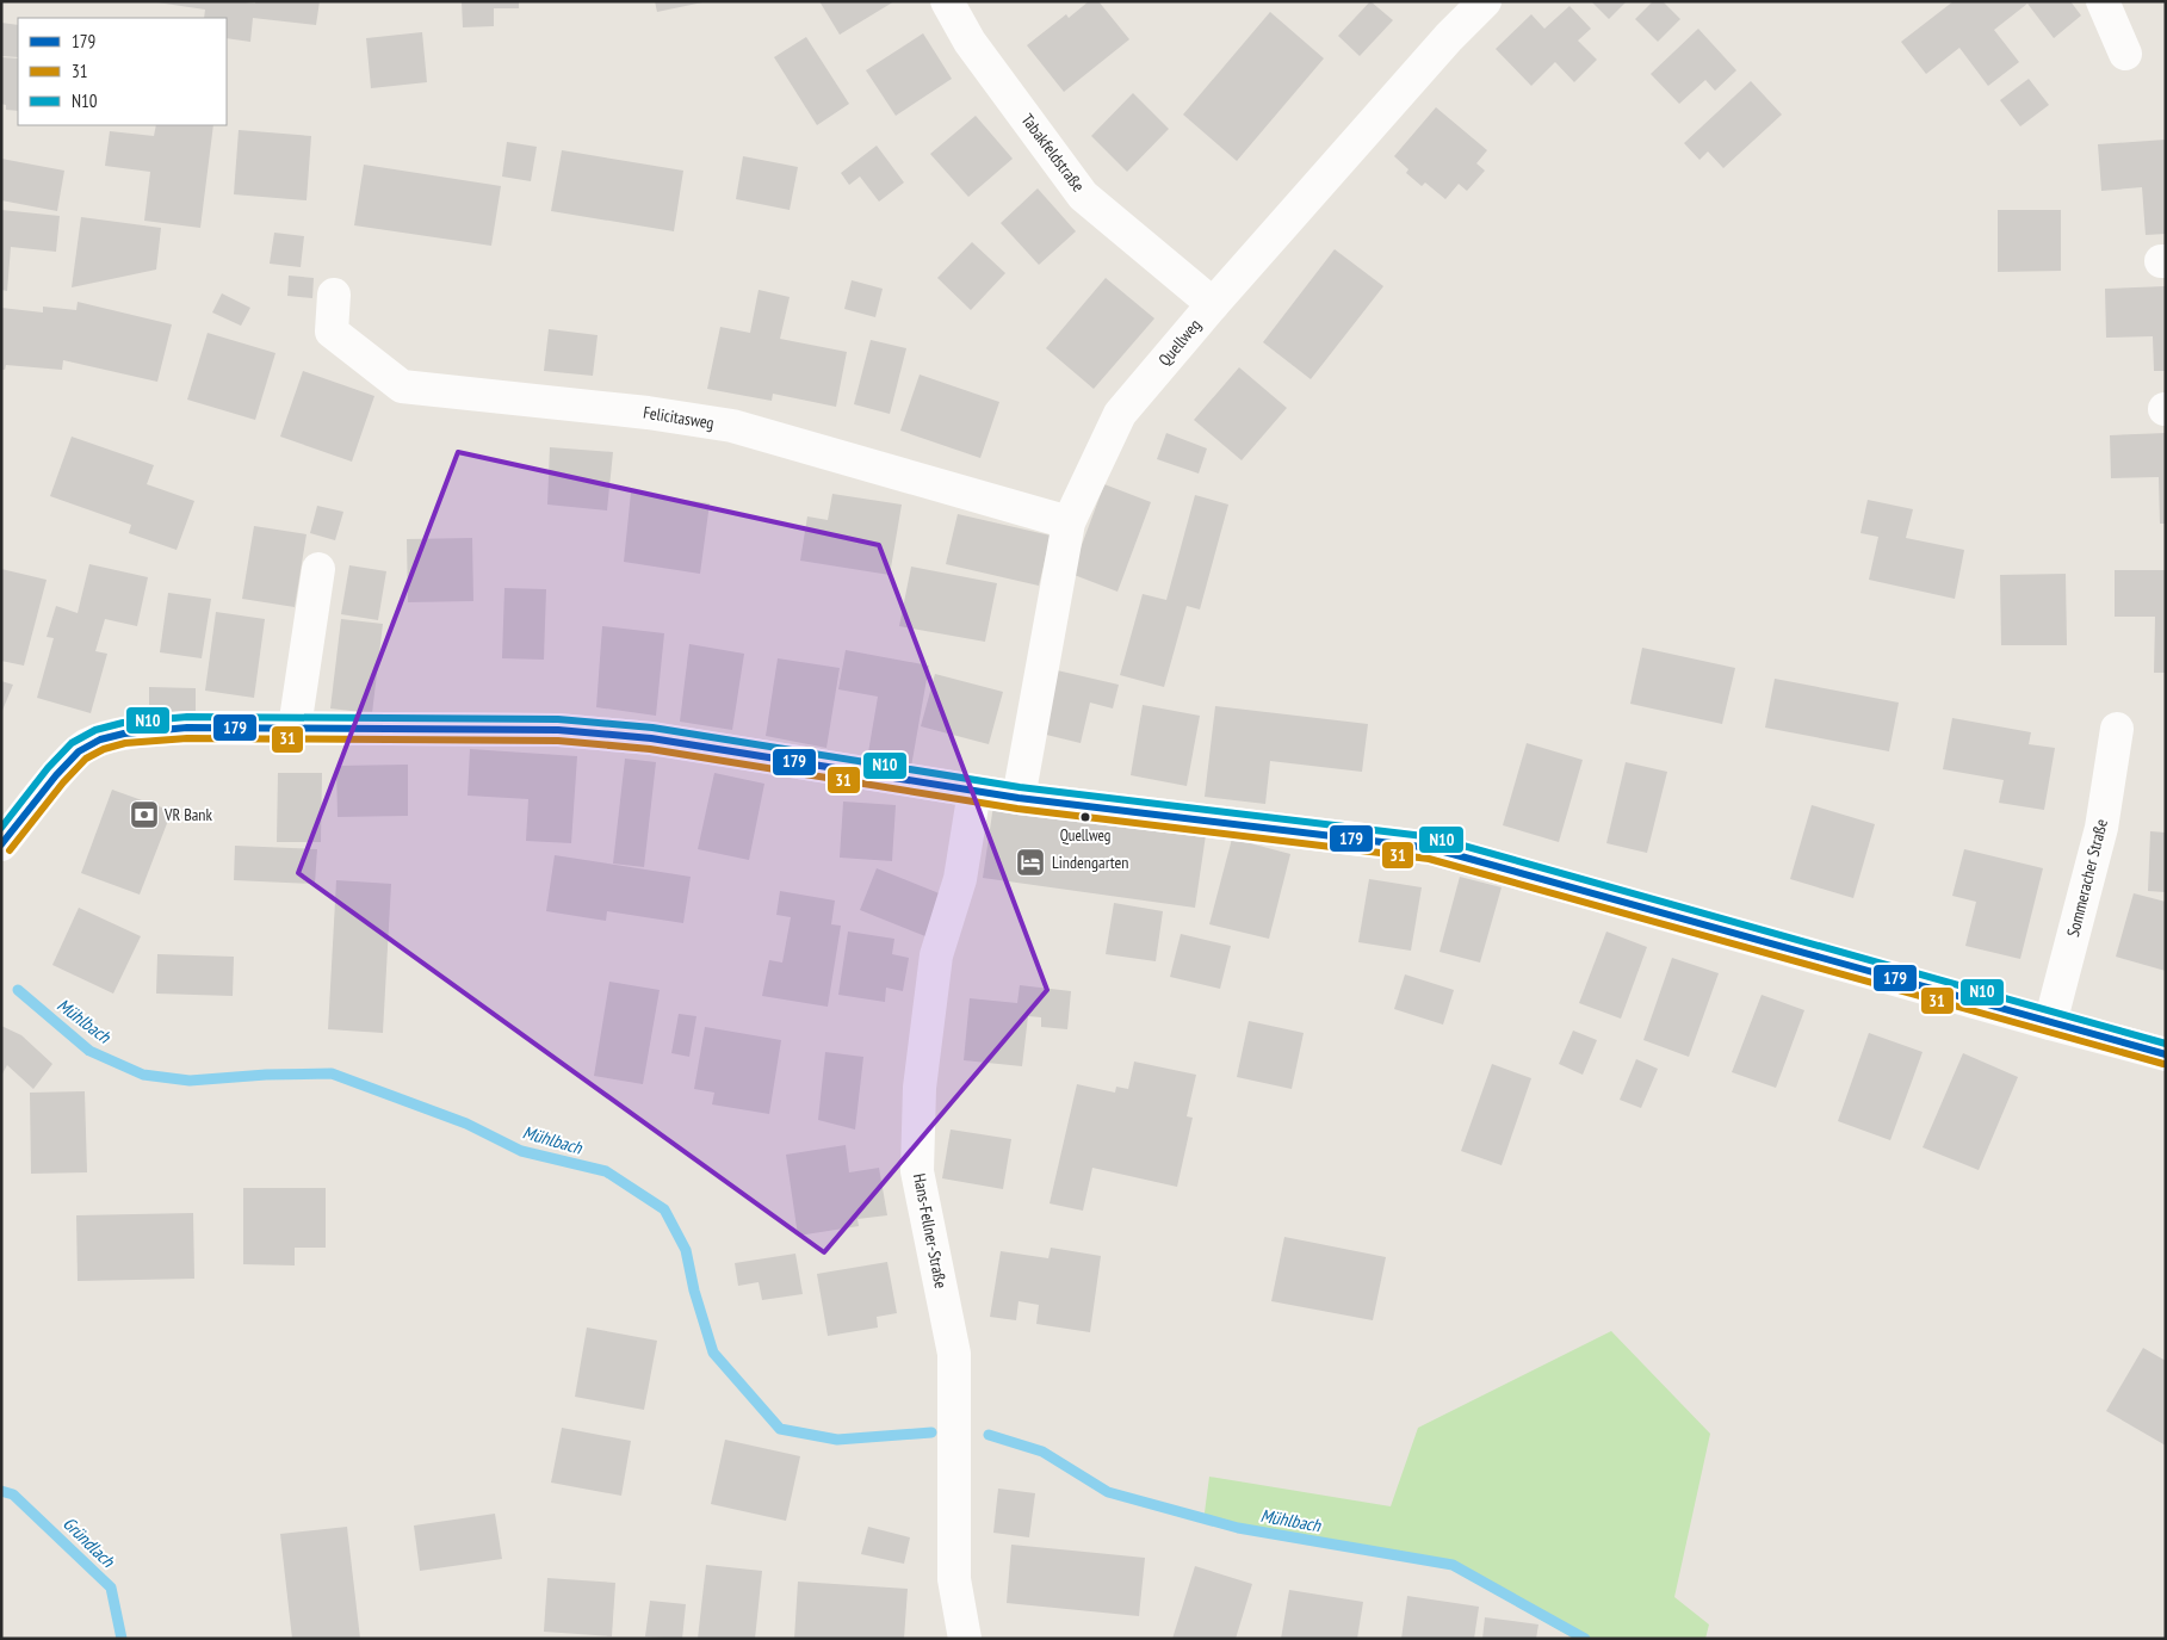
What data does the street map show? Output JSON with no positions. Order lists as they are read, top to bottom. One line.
{"streets":{"street":["Tabakfeldstraße","Quellweg","Felicitasweg","Sommeracher Straße","Hans-Fellner-Straße"]},"crossings":[["Tabakfeldstraße","Quellweg"],["Quellweg","Felicitasweg"]],"water":["Mühlbach","Gründlach"],"places":{"bank":["VR Bank"],"other":["Quellweg"],"hotel":["Lindengarten"]},"lines":["transit line N10","transit line 179","transit line 31"],"legend":["179","31","N10"]}
